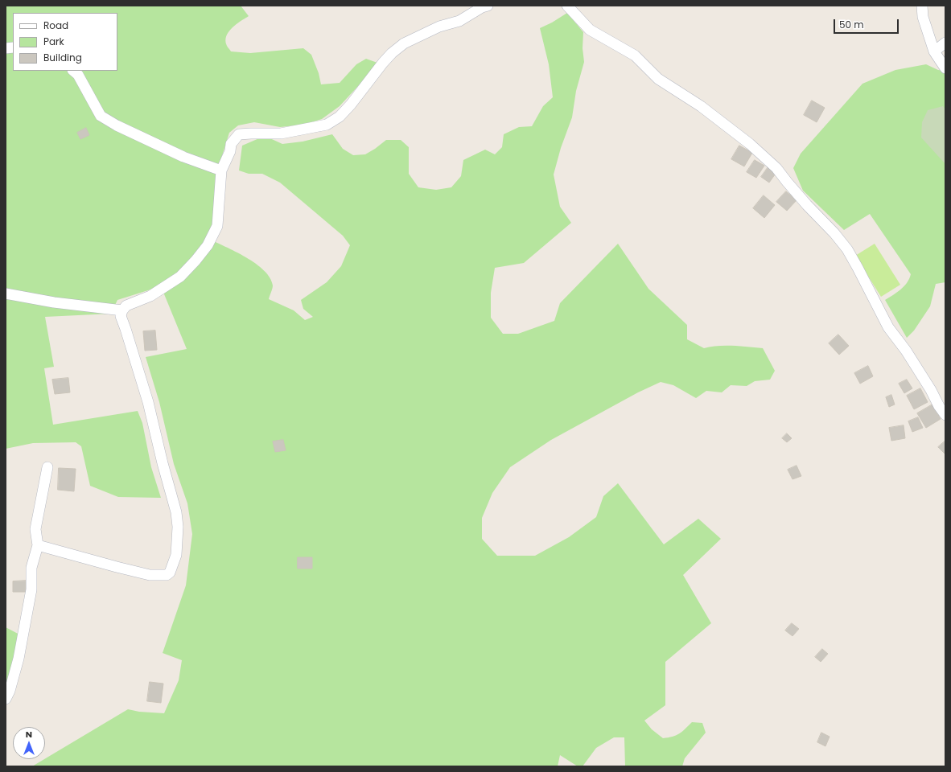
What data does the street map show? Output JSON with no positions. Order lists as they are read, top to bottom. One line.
{"legend":["Road","Park","Building"],"scale_bar":"50 m","north":"top"}
